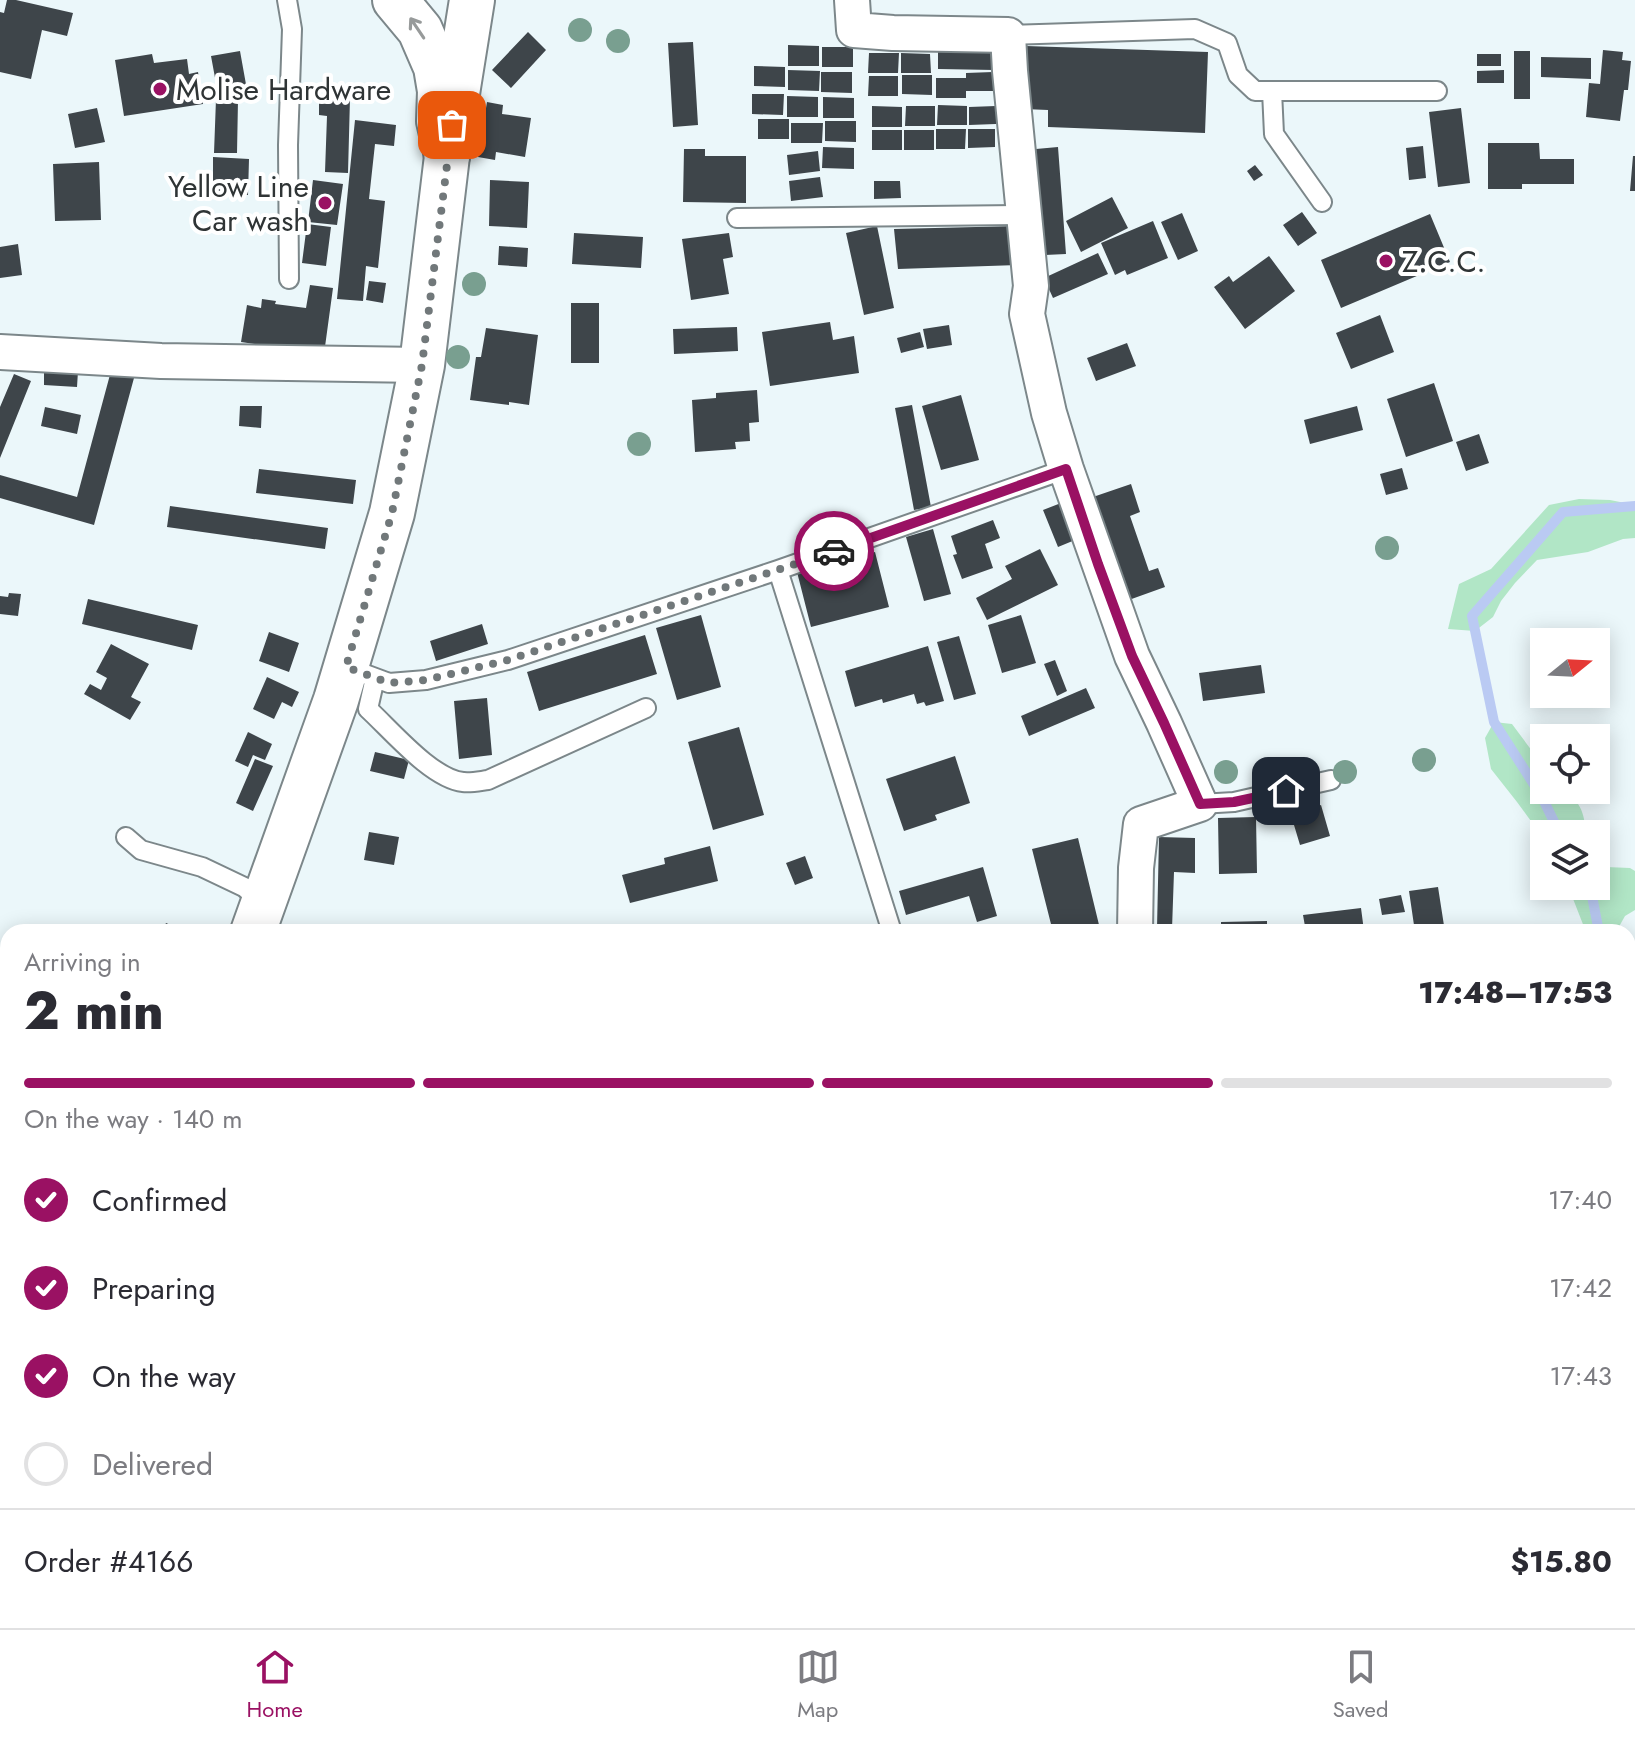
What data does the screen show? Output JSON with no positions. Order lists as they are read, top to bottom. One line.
{"places":["Molise Hardware","Yellow Line Car wash","Z.C.C."],"north":"right","page":{"heading":["2 min","Arriving in","17:48–17:53"],"panel":["Order #4166","$15.80"],"bar":"On the way · 140 m","list":[["Confirmed","17:40"],["Preparing","17:42"],["On the way","17:43"],"Delivered"],"tabs":["Home","Map","Saved"]}}
